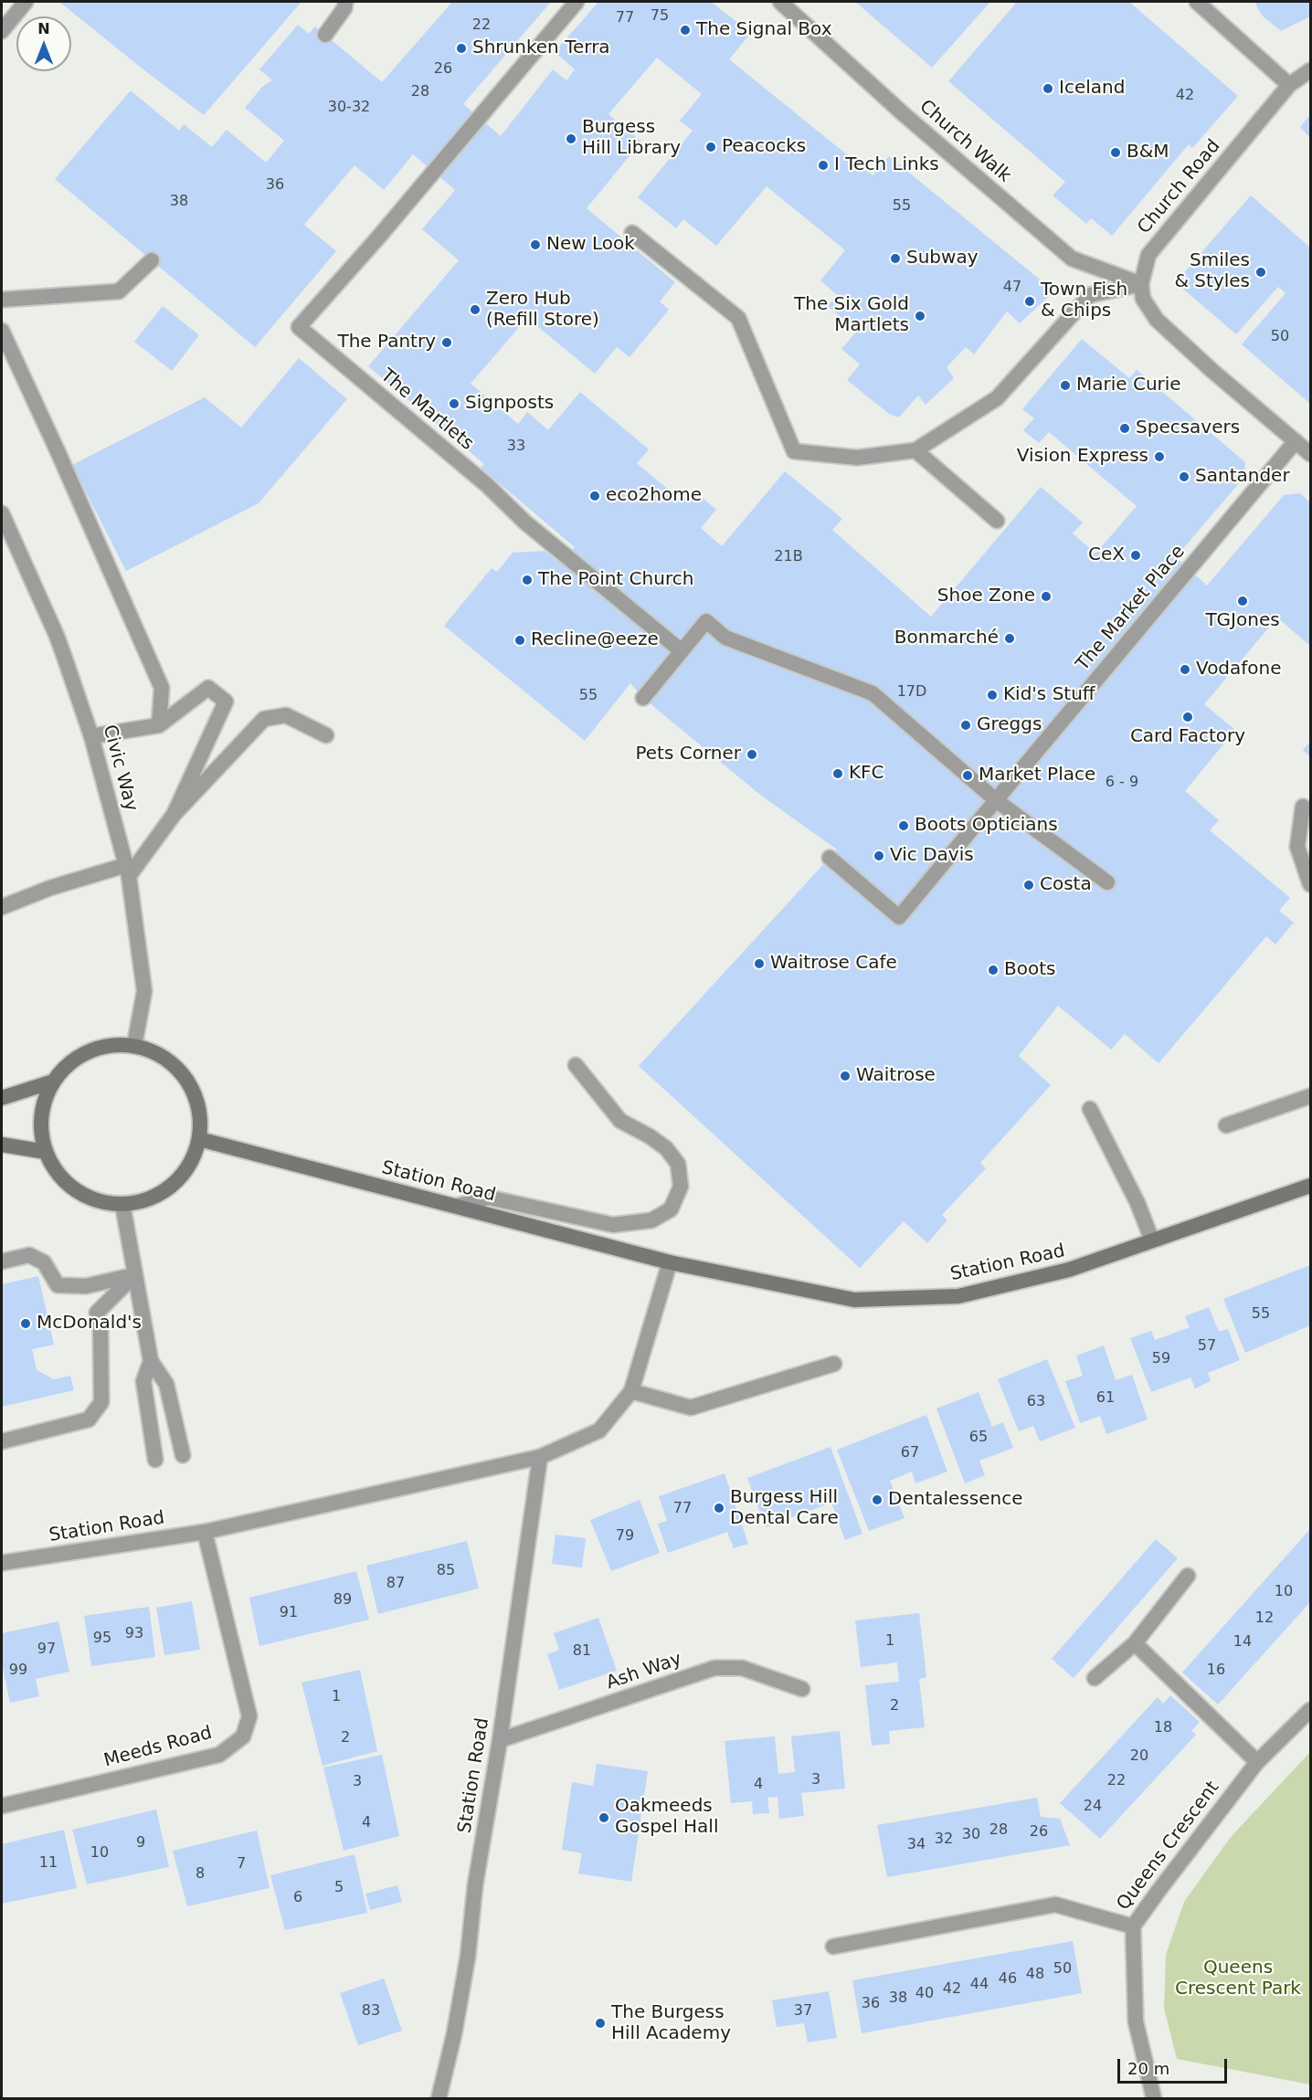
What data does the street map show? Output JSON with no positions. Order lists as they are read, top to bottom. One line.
{"streets":{"main road":["Station Road"],"street":["Church Walk","Church Road","The Martlets","The Market Place","Civic Way","Ash Way","Meeds Road","Queens Crescent"]},"crossings":[["Church Walk","Church Road"],["Civic Way","Station Road"],["Station Road","Ash Way"],["Station Road","Meeds Road"]],"parks":["Queens Crescent Park"],"places":["The Signal Box","Shrunken Terra","Iceland","Burgess Hill Library","Peacocks","B&M","I Tech Links","New Look","Subway","Smiles & Styles","Town Fish & Chips","Zero Hub (Refill Store)","The Six Gold Martlets","The Pantry","Marie Curie","Signposts","Specsavers","Vision Express","Santander","eco2home","CeX","The Point Church","Shoe Zone","TGJones","Bonmarché","Recline@eeze","Vodafone","Kid's Stuff","Card Factory","Greggs","Pets Corner","KFC","Market Place","Boots Opticians","Vic Davis","Costa","Waitrose Cafe","Boots","Waitrose","McDonald's","Dentalessence","Burgess Hill Dental Care","Oakmeeds Gospel Hall","The Burgess Hill Academy"],"house_numbers":["75","77","22","26","28","42","30-32","36","38","55","47","50","33","21B","17D","55","6 - 9","55","57","59","61","63","65","67","77","79","85","87","10","89","91","12","93","95","1","14","97","81","99","16","1","2","18","2","20","3","22","3","4","24","4","28","26","30","32","9","34","10","11","7","8","5","6","50","48","46","44","42","40","38","36","83","37"],"scale_bar":"20 m","north":"top"}
